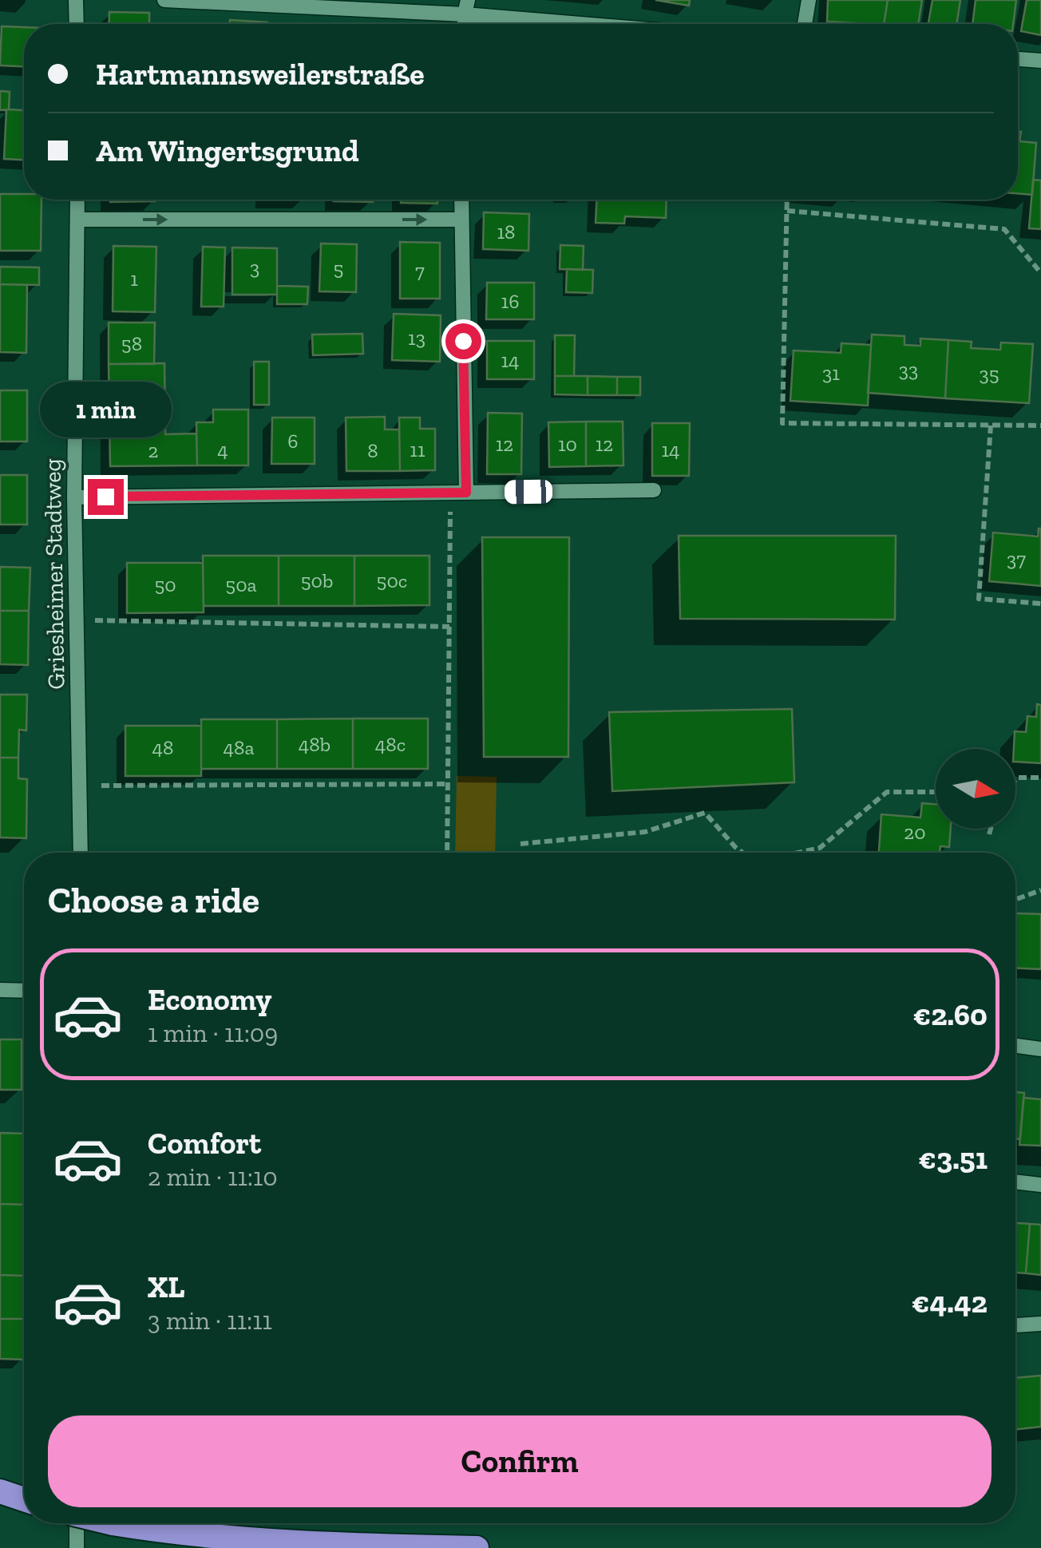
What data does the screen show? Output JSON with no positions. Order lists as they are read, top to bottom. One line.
{"streets":{"street":["Griesheimer Stadtweg"]},"house_numbers":["18","3","5","7","1","16","13","58","14","33","31","35","6","12","10","12","4","11","14","2","8","37","50b","50c","50","50a","48b","48c","48","48a","20"],"north":"right","page":{"banner":["Hartmannsweilerstraße","Am Wingertsgrund"],"bubble":"1 min","heading":"Choose a ride","list":[{"name":"Economy","note":"1 min · 11:09","value":"€2.60"},{"name":"Comfort","note":"2 min · 11:10","value":"€3.51"},{"name":"XL","note":"3 min · 11:11","value":"€4.42"}],"buttons":"Confirm"}}
